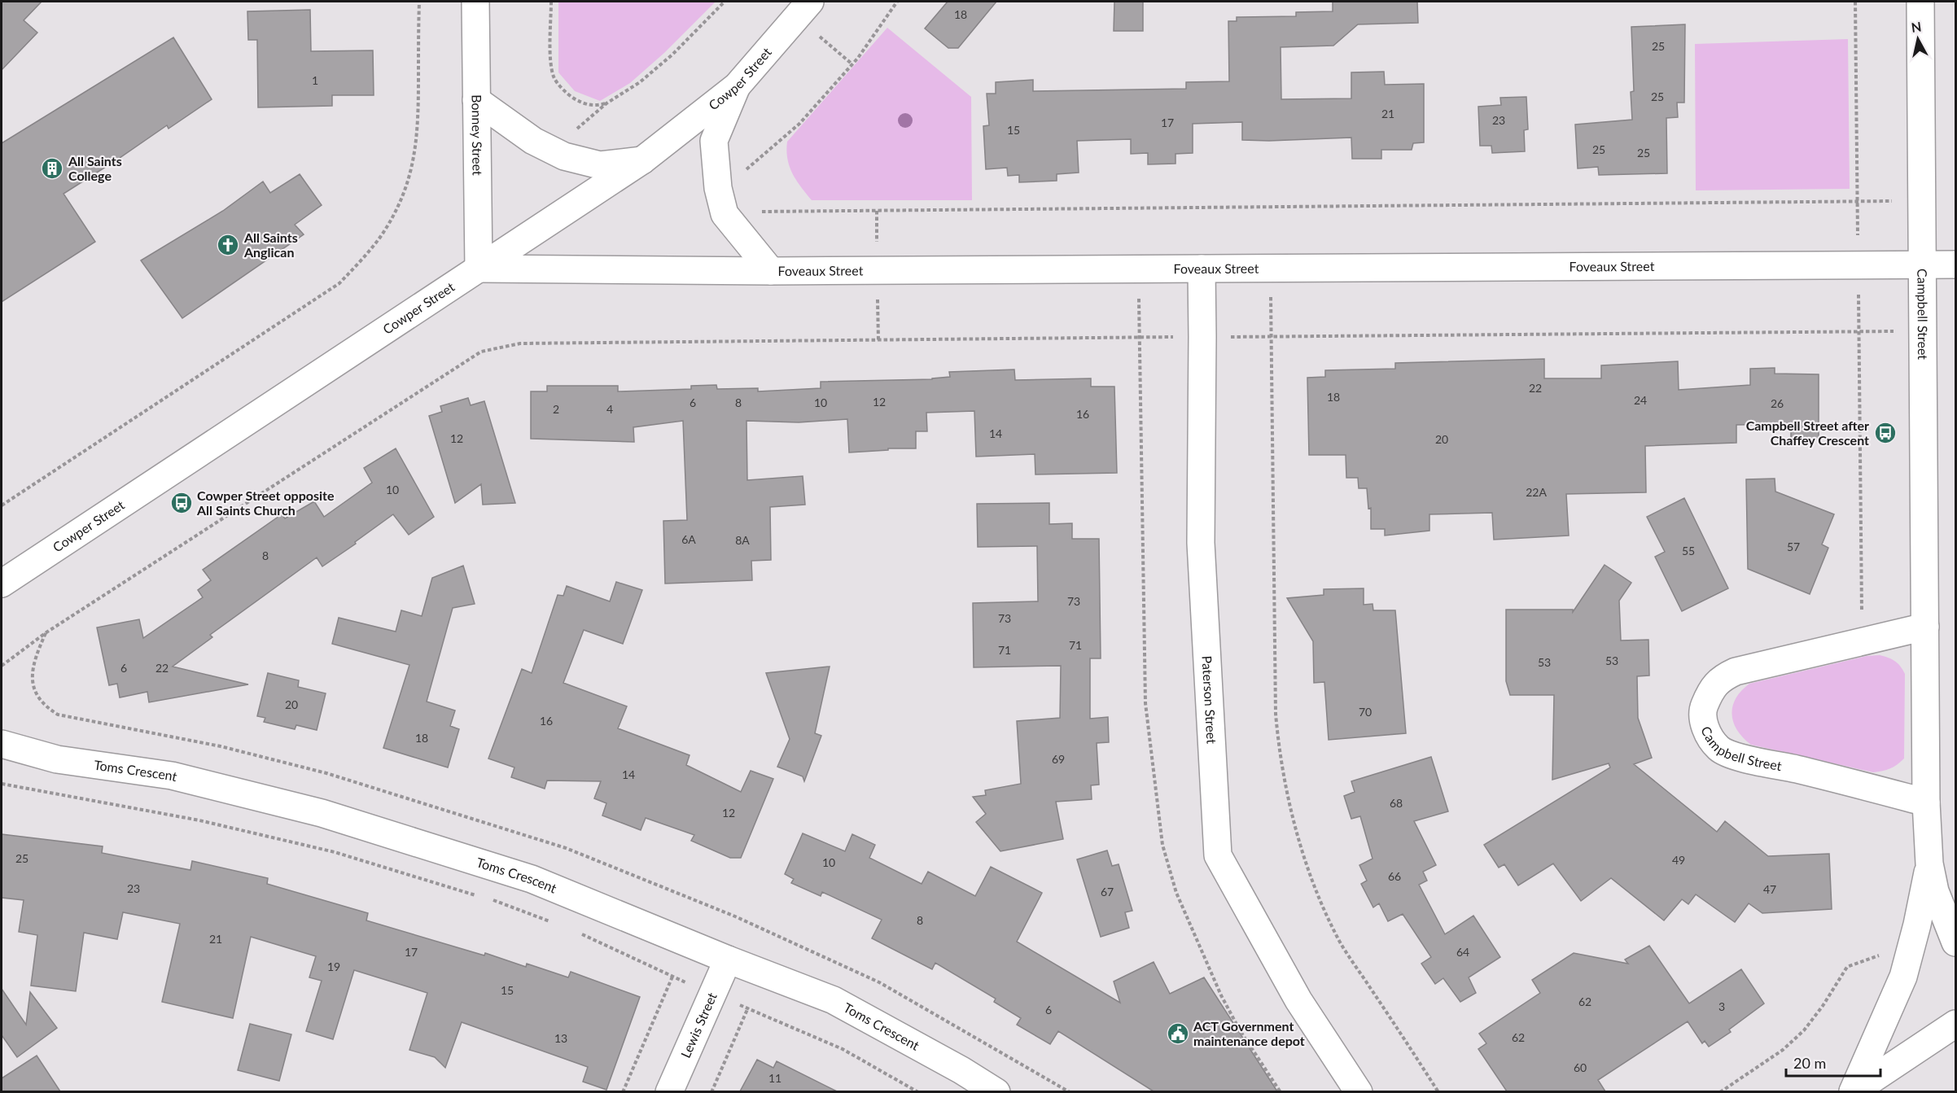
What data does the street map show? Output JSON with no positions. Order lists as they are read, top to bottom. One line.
{"streets":{"street":["Cowper Street","Bonney Street","Foveaux Street","Campbell Street","Paterson Street","Toms Crescent","Lewis Street"]},"crossings":[["Cowper Street","Bonney Street"],["Cowper Street","Foveaux Street"],["Bonney Street","Foveaux Street"],["Foveaux Street","Campbell Street"],["Foveaux Street","Paterson Street"],["Toms Crescent","Lewis Street"]],"places":{"building":["All Saints College"],"church":["All Saints Anglican"],"bus stop":["Campbell Street after Chaffey Crescent","Cowper Street opposite All Saints Church"],"public building":["ACT Government maintenance depot"]},"house_numbers":["18","25","1","25","21","23","17","15","25","25","22","18","24","12","6","8","10","26","2","4","16","14","12","20","10","22A","6A","8A","57","55","8","73","73","71","71","53","53","6","22","20","70","16","18","69","14","68","12","25","49","10","66","23","47","67","8","21","17","64","19","15","62","3","6","62","13","60","11"],"scale_bar":"20 m","north":"top"}
